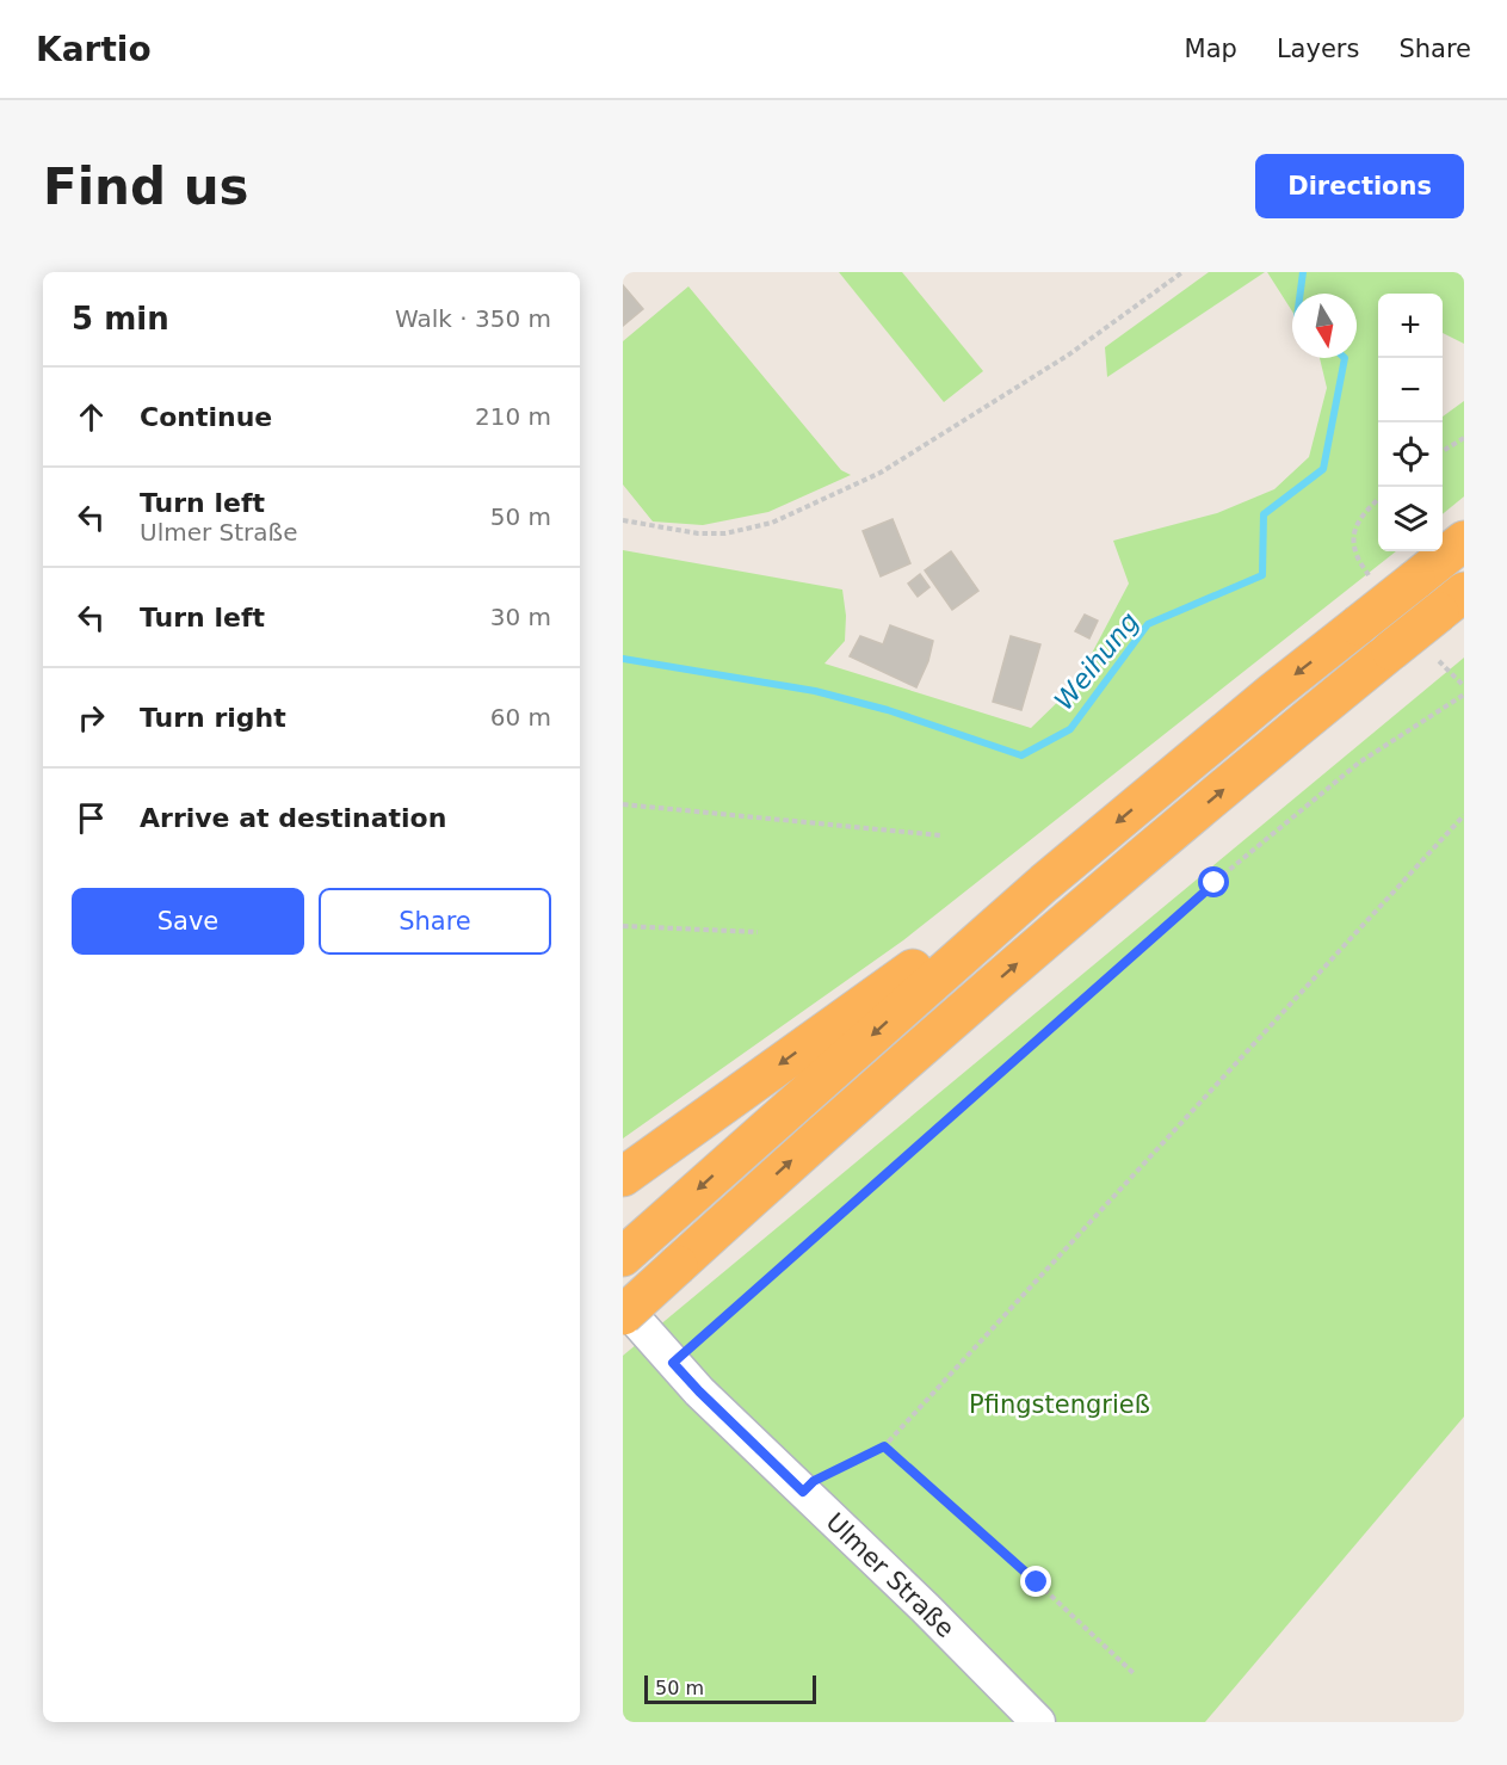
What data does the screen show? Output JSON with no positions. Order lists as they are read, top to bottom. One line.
{"streets":{"main road":["Ulmer Straße"]},"water":["Weihung"],"parks":["Pfingstengrieß"],"scale_bar":"50 m","north":"bottom","page":{"header":"Kartio","nav":["Map","Layers","Share"],"buttons":["Directions",["Save","Share"]],"title":"Find us","heading":["5 min","Walk · 350 m"],"map_buttons":["+","−"],"list":[["Continue","210 m"],["Turn left","Ulmer Straße","50 m"],["Turn left","30 m"],["Turn right","60 m"],"Arrive at destination"],"scale":"50 m"}}
